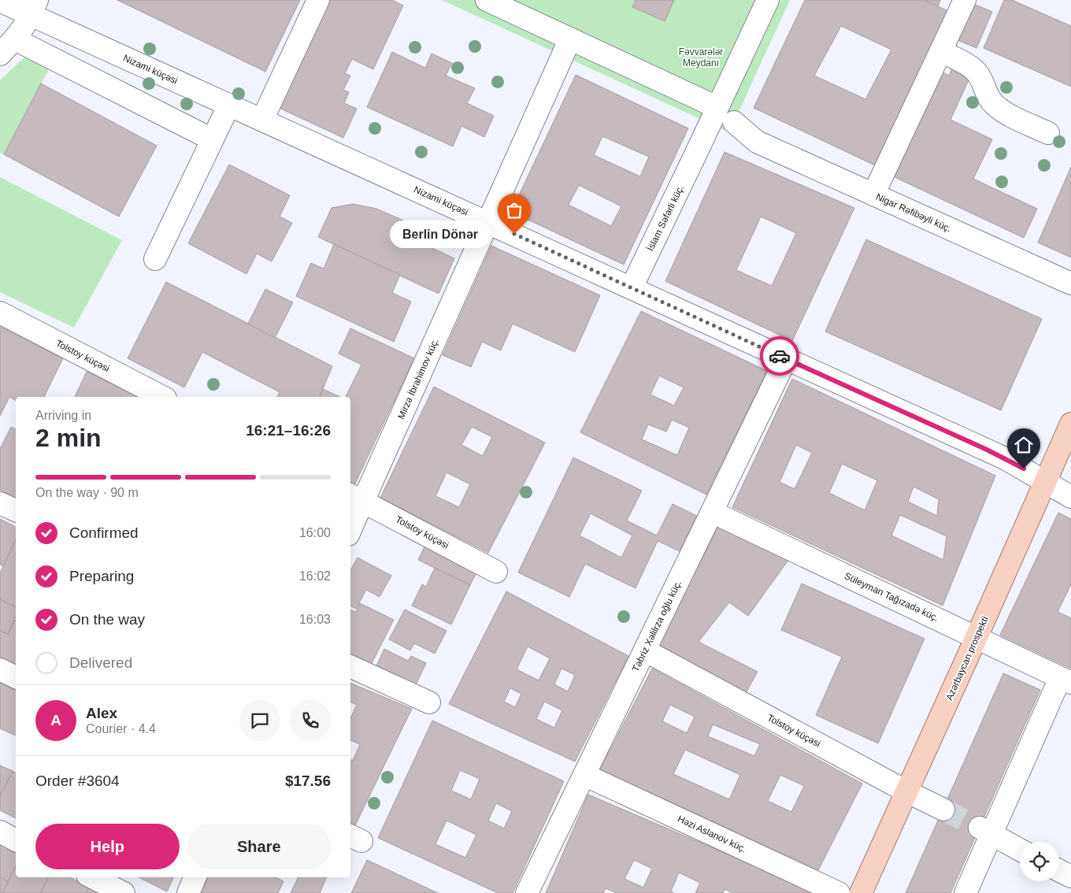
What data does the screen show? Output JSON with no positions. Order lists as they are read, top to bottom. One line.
{"streets":{"main road":["Azərbaycan prospekti"],"street":["Nizami küçəsi","Nigar Rəfibəyli küç.","İslam Səfərli küç.","Tolstoy küçəsi","Mirzə İbrahimov küç.","Süleyman Tağızadə küç.","Təbriz Xəlilrza oğlu küç.","Həzi Aslanov küç."]},"crossings":[["Nizami küçəsi","İslam Səfərli küç."],["Nizami küçəsi","Mirzə İbrahimov küç."],["Nizami küçəsi","Təbriz Xəlilrza oğlu küç."],["Nizami küçəsi","Azərbaycan prospekti"],["Tolstoy küçəsi","Mirzə İbrahimov küç."],["Tolstoy küçəsi","Təbriz Xəlilrza oğlu küç."],["Tolstoy küçəsi","Azərbaycan prospekti"],["Süleyman Tağızadə küç.","Təbriz Xəlilrza oğlu küç."],["Süleyman Tağızadə küç.","Azərbaycan prospekti"],["Təbriz Xəlilrza oğlu küç.","Həzi Aslanov küç."]],"parks":["Fəvvarələr Meydanı"],"places":["Berlin Dönər"],"page":{"bubble":"Berlin Dönər","heading":["2 min","Arriving in","16:21–16:26"],"panel":["Alex","Courier · 4.4","Order #3604","$17.56"],"bar":"On the way · 90 m","list":[["Confirmed","16:00"],["Preparing","16:02"],["On the way","16:03"],"Delivered"],"round":"A","buttons":["Help","Share"]}}
